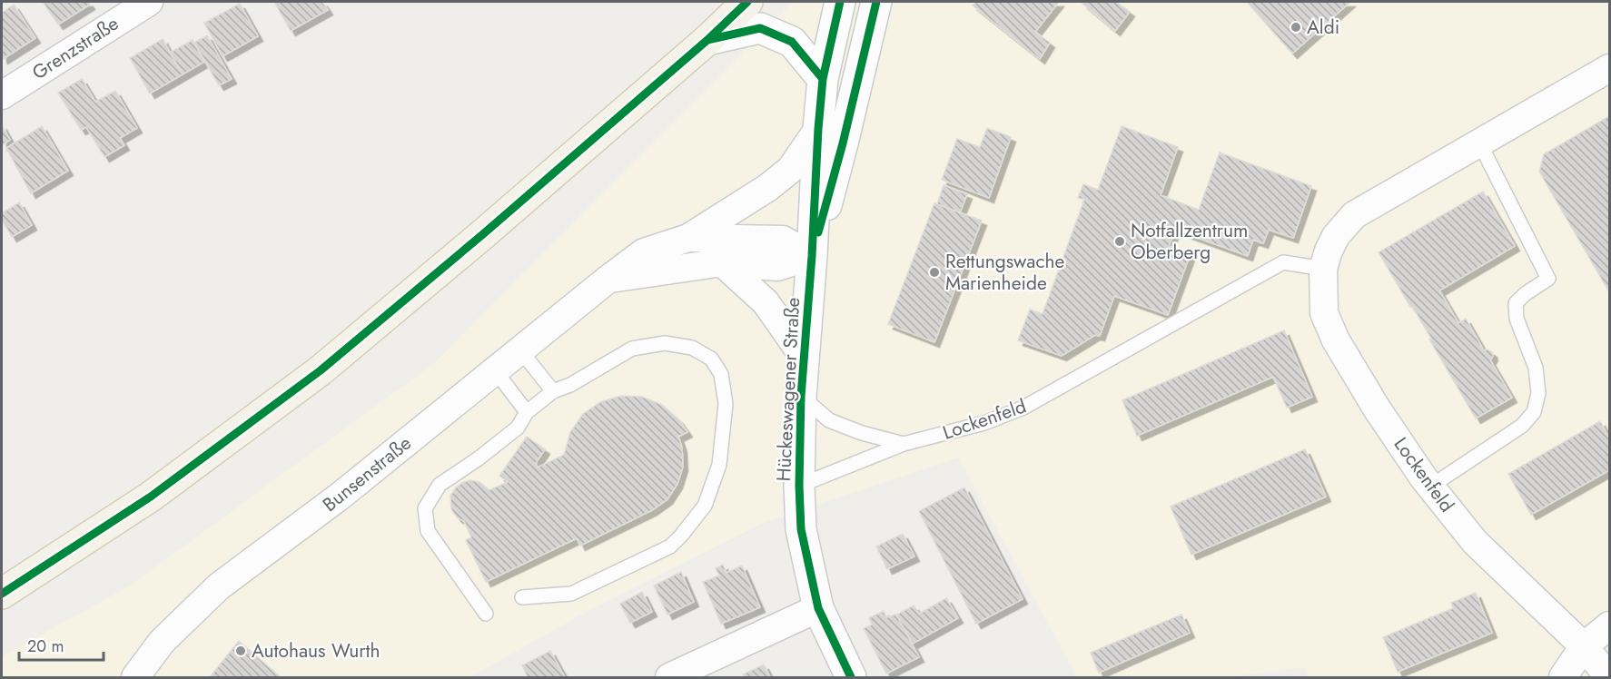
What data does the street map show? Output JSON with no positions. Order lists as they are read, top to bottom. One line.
{"streets":{"street":["Grenzstraße","Hückeswagener Straße","Lockenfeld","Bunsenstraße"]},"crossings":[["Hückeswagener Straße","Lockenfeld"],["Hückeswagener Straße","Bunsenstraße"]],"places":["Aldi","Notfallzentrum Oberberg","Rettungswache Marienheide","Autohaus Wurth"],"scale_bar":"20 m"}
